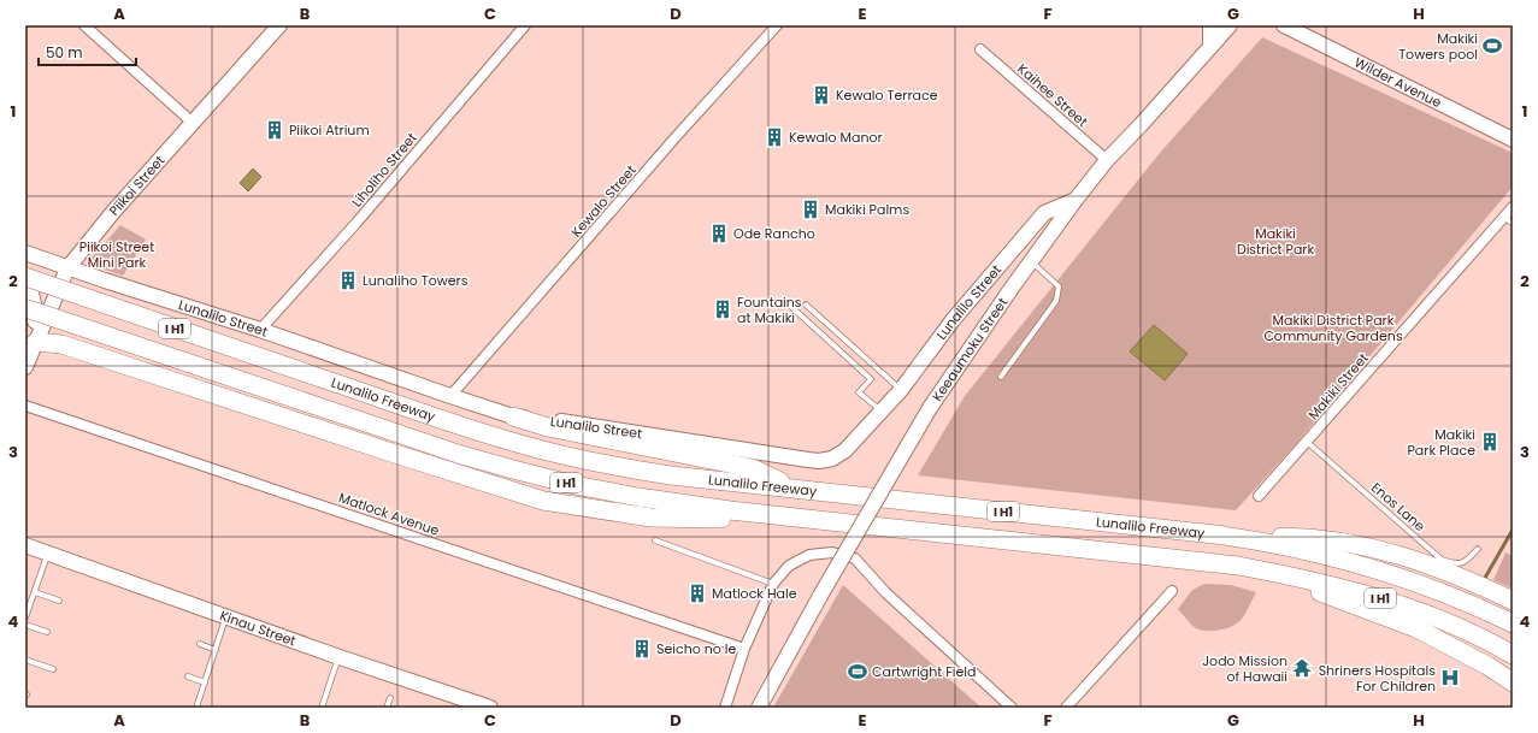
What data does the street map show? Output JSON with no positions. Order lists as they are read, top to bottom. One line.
{"streets":{"highway":["I H1","Lunalilo Freeway"],"main road":["Wilder Avenue","Piikoi Street","Lunalilo Street","Keeaumoku Street","Kinau Street"],"street":["Kaihee Street","Liholiho Street","Kewalo Street","Makiki Street","Matlock Avenue"],"lane":["Enos Lane"]},"crossings":[["Kaihee Street","Keeaumoku Street"],["Liholiho Street","Lunalilo Street"],["Piikoi Street","Lunalilo Street"],["Kewalo Street","Lunalilo Street"],["Lunalilo Street","Keeaumoku Street"],["Makiki Street","Enos Lane"]],"parks":["Makiki District Park","Piikoi Street Mini Park","Makiki District Park Community Gardens"],"places":{"sports":["Makiki Towers pool","Cartwright Field"],"building":["Kewalo Terrace","Piikoi Atrium","Kewalo Manor","Makiki Palms","Ode Rancho","Lunaliho Towers","Fountains at Makiki","Makiki Park Place","Matlock Hale","Seicho no Ie"],"temple":["Jodo Mission of Hawaii"],"hospital":["Shriners Hospitals For Children"]},"scale_bar":"50 m","grid":{"columns":["A","B","C","D","E","F","G","H"],"rows":["1","2","3","4"]}}
